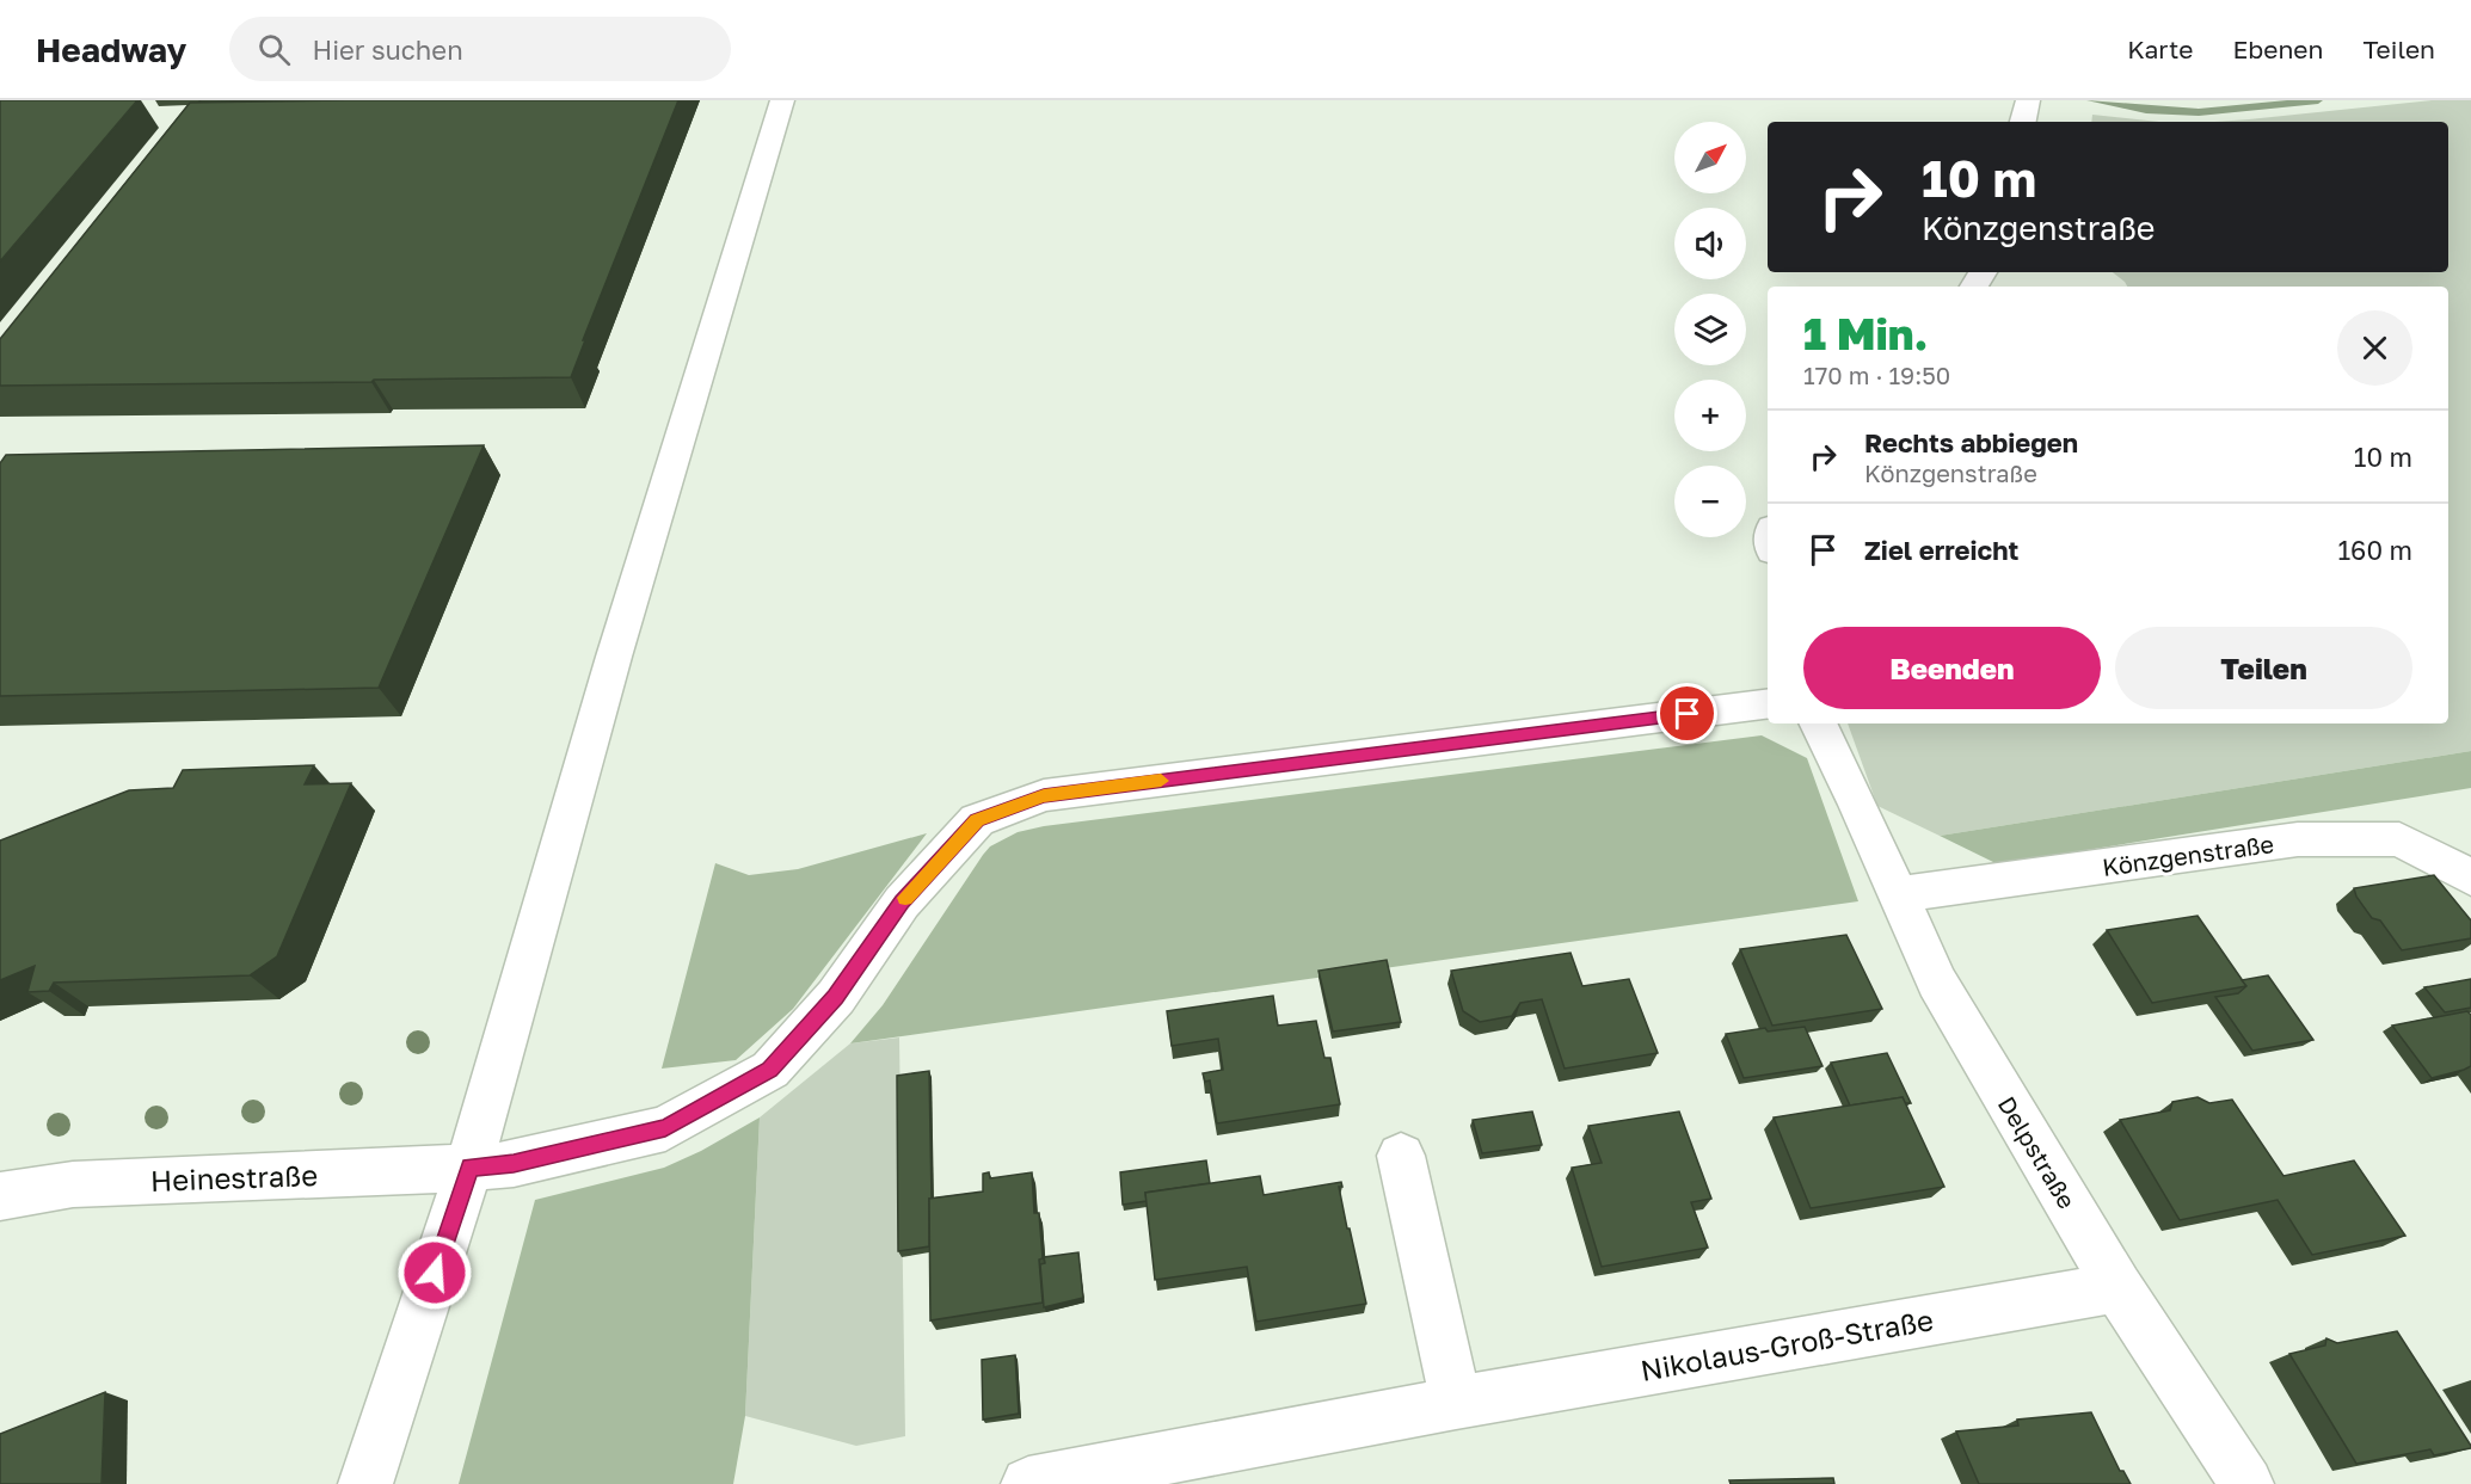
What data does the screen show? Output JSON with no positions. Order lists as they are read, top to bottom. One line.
{"streets":{"street":["Könzgenstraße","Delpstraße","Heinestraße","Nikolaus-Groß-Straße"]},"crossings":[["Könzgenstraße","Delpstraße"],["Delpstraße","Nikolaus-Groß-Straße"]],"north":"top right","page":{"header":"Headway","search":"Hier suchen","nav":["Karte","Ebenen","Teilen"],"map_buttons":["+","−"],"turn":["10 m","Könzgenstraße"],"heading":["1 Min.","170 m · 19:50"],"list":[{"name":"Rechts abbiegen","note":"Könzgenstraße","value":"10 m"},{"name":"Ziel erreicht","value":"160 m"}],"buttons":["Beenden","Teilen"]}}
